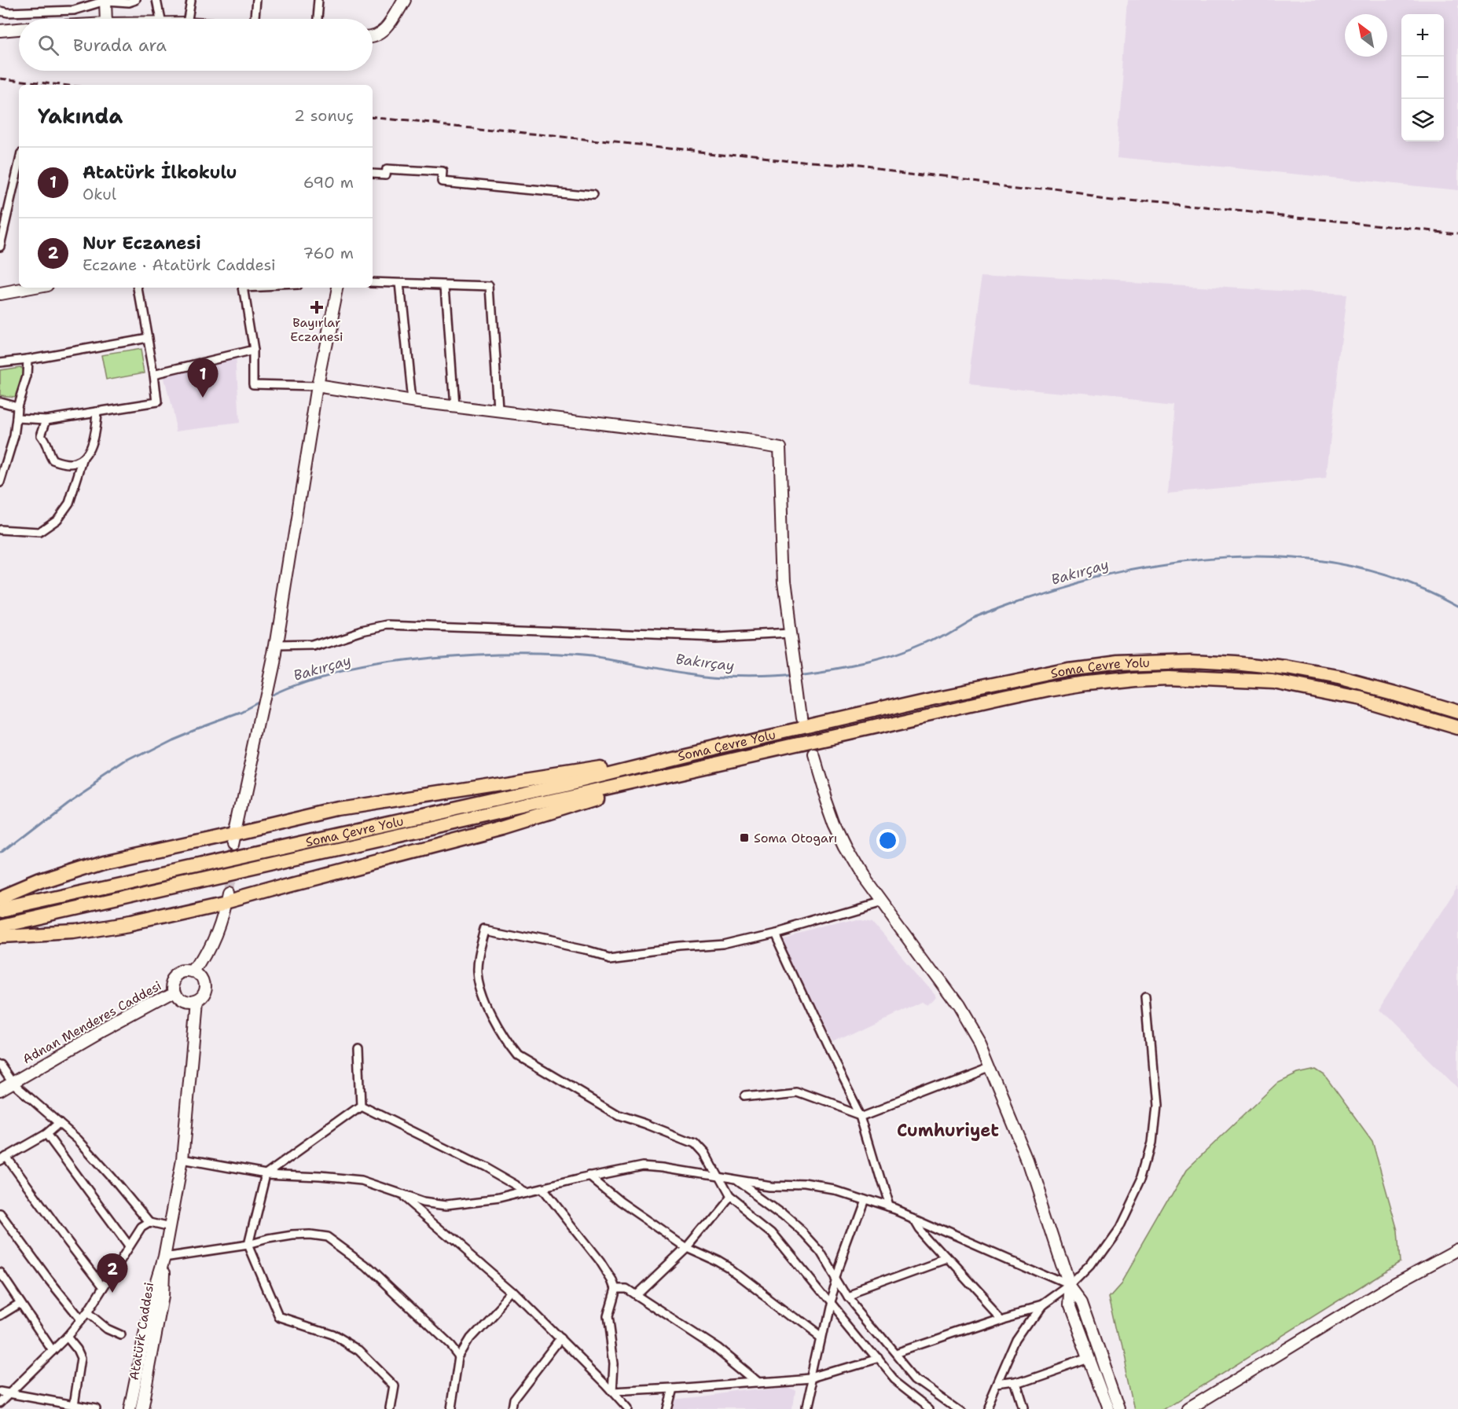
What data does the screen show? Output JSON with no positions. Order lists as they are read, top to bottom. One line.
{"streets":{"highway":["Soma Çevre Yolu"],"main road":["Adnan Menderes Caddesi","Atatürk Caddesi"]},"districts":["Cumhuriyet"],"water":["Bakırçay"],"places":{"health":["Bayırlar Eczanesi"],"transit":["Soma Otogarı"]},"north":"top left","page":{"map_buttons":["+","−"],"search":"Burada ara","heading":["Yakında","2 sonuç"],"list":[{"mark":"1","name":"Atatürk İlkokulu","note":"Okul","value":"690 m"},{"mark":"2","name":"Nur Eczanesi","note":"Eczane · Atatürk Caddesi","value":"760 m"}],"pins":["1","2"]}}
